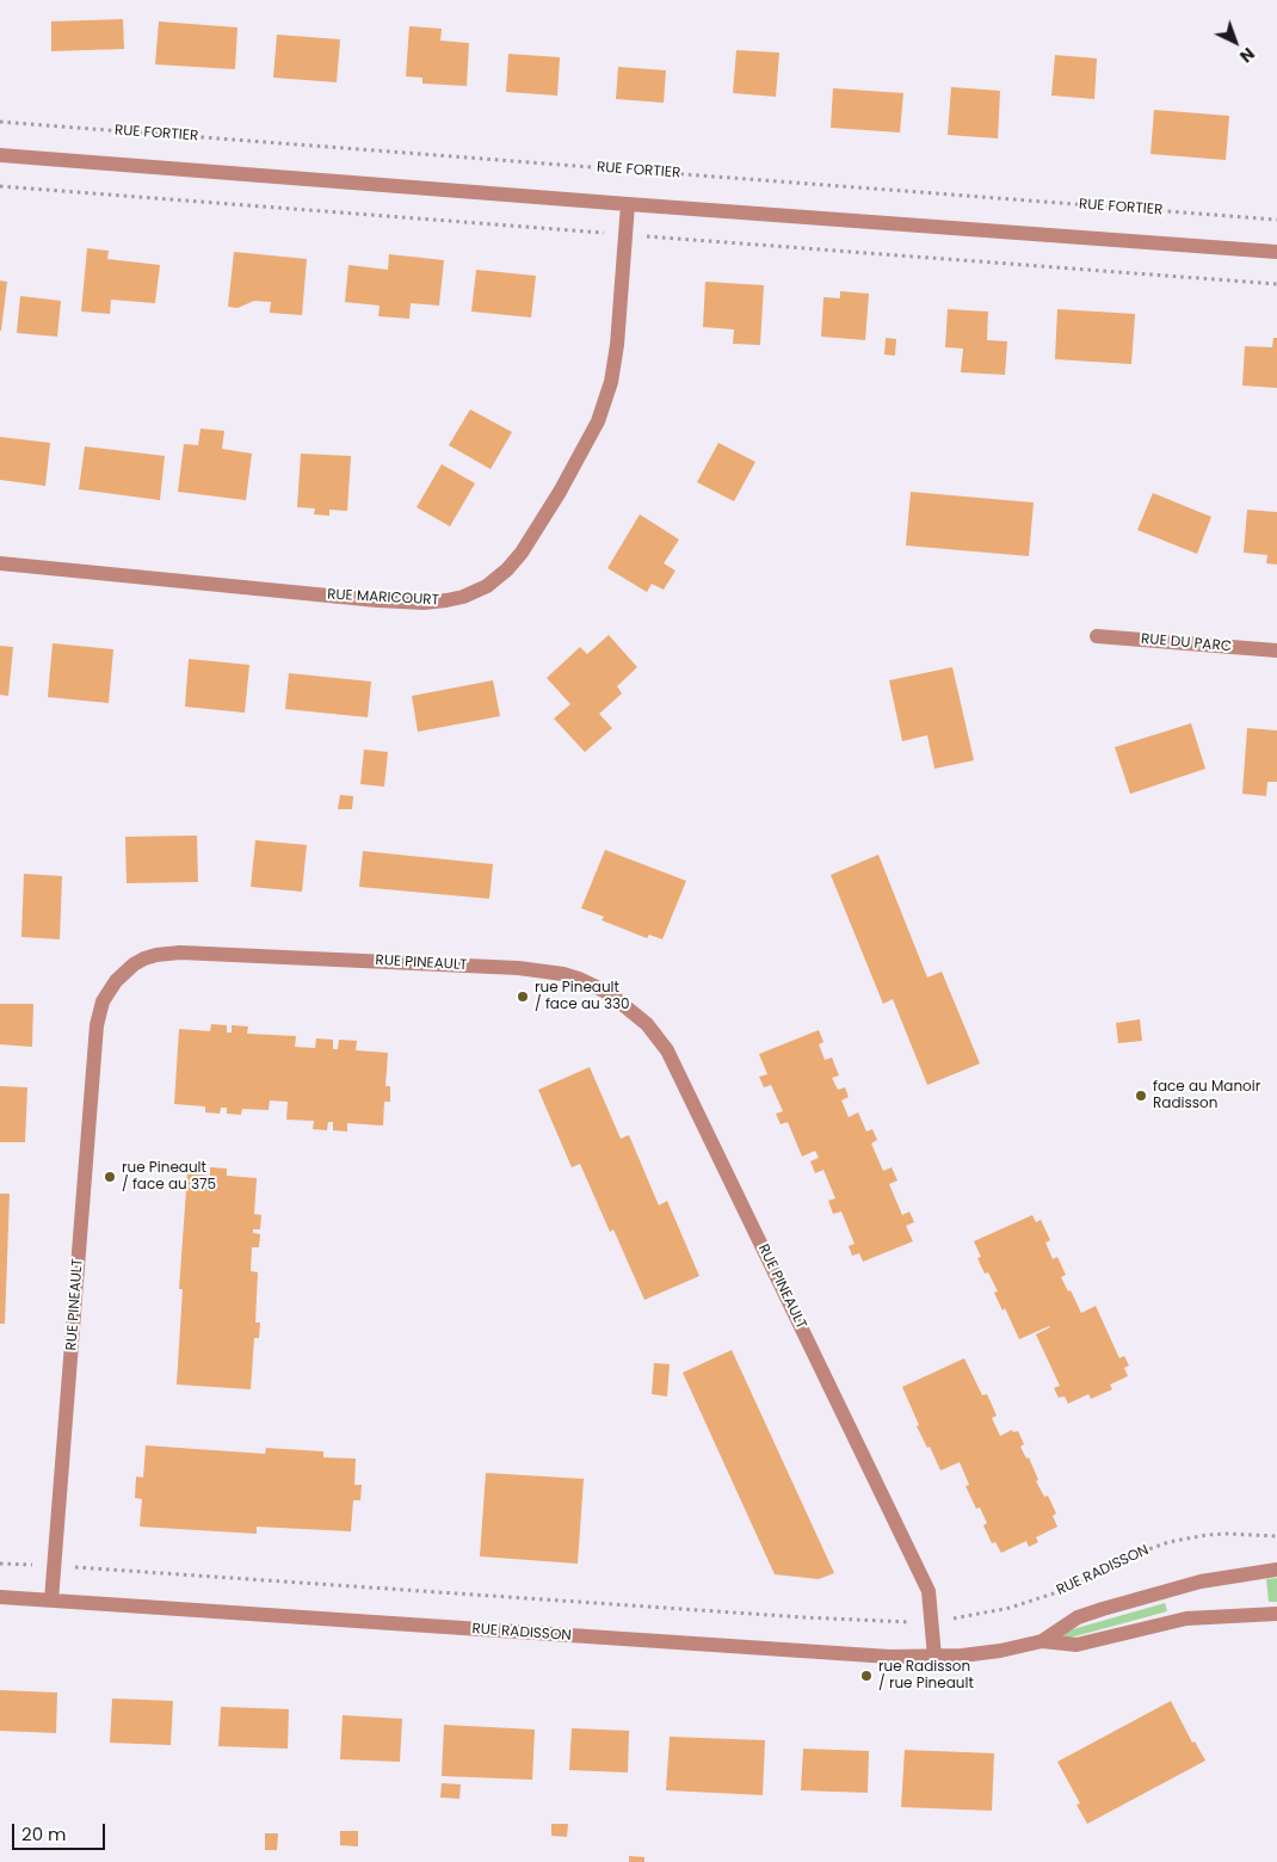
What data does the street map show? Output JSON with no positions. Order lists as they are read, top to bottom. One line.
{"streets":{"street":["RUE MARICOURT","RUE DU PARC","RUE PINEAULT","RUE RADISSON"],"path":["RUE FORTIER"]},"crossings":[["RUE PINEAULT","RUE RADISSON"]],"places":["rue Pineault / face au 330","face au Manoir Radisson","rue Pineault / face au 375","rue Radisson / rue Pineault"],"scale_bar":"20 m","north":"bottom right"}
